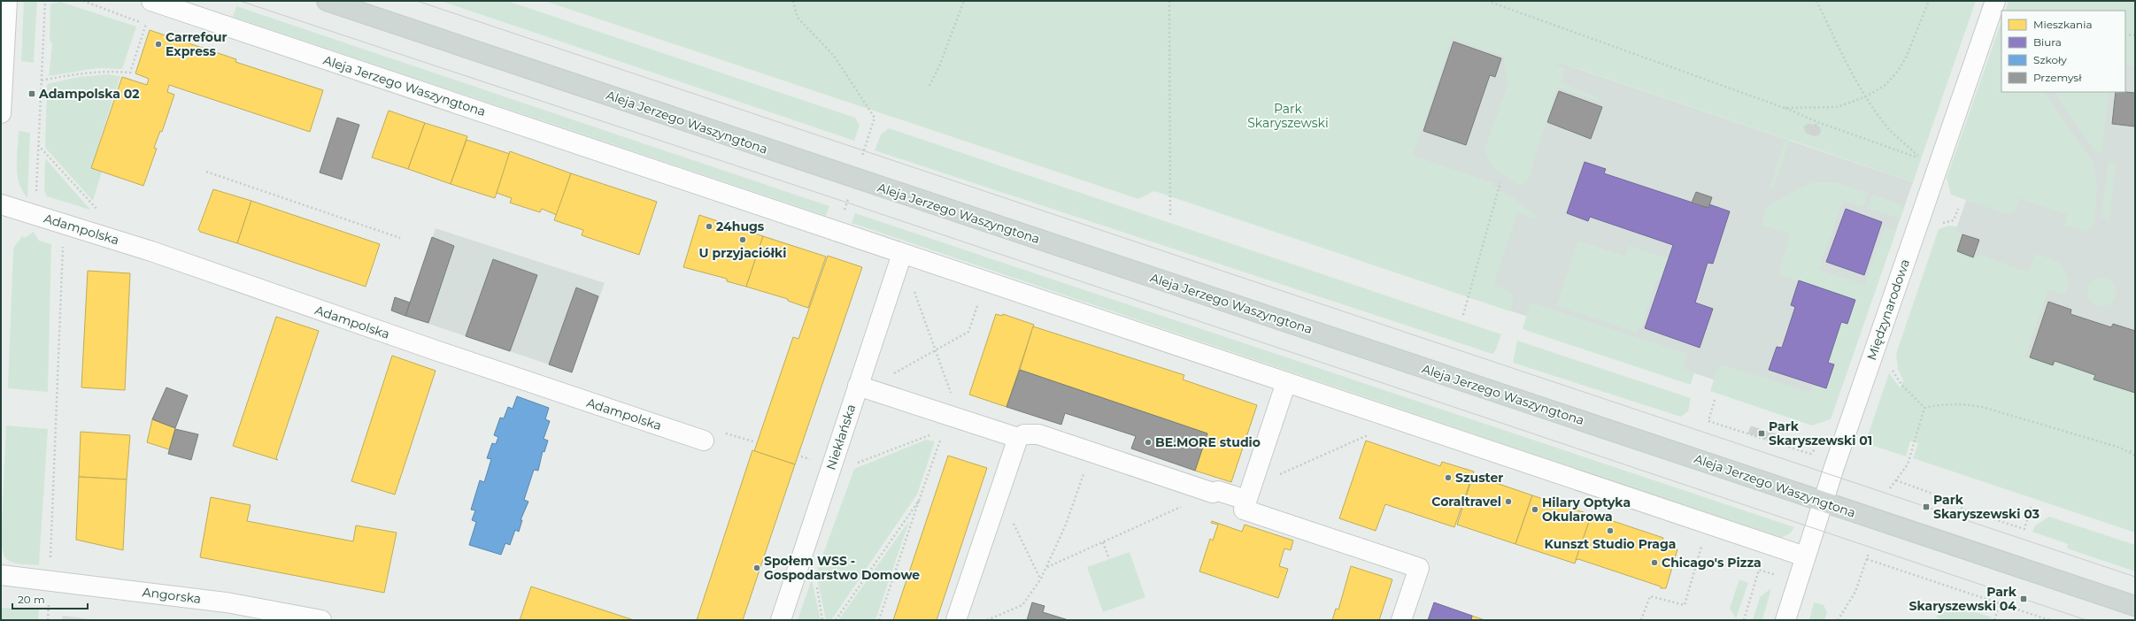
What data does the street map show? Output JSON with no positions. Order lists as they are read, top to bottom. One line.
{"streets":{"main road":["Aleja Jerzego Waszyngtona"],"street":["Adampolska","Międzynarodowa","Niekłańska","Angorska"]},"crossings":[["Aleja Jerzego Waszyngtona","Międzynarodowa"],["Aleja Jerzego Waszyngtona","Niekłańska"]],"parks":["Park Skaryszewski"],"places":{"other":["Carrefour Express","24hugs","U przyjaciółki","BE.MORE studio","Szuster","Coraltravel","Hilary Optyka Okularowa","Kunszt Studio Praga","Chicago's Pizza","Społem WSS - Gospodarstwo Domowe"],"transit":["Adampolska 02","Park Skaryszewski 01","Park Skaryszewski 03","Park Skaryszewski 04"]},"legend":["Mieszkania","Biura","Szkoły","Przemysł"],"scale_bar":"20 m"}
